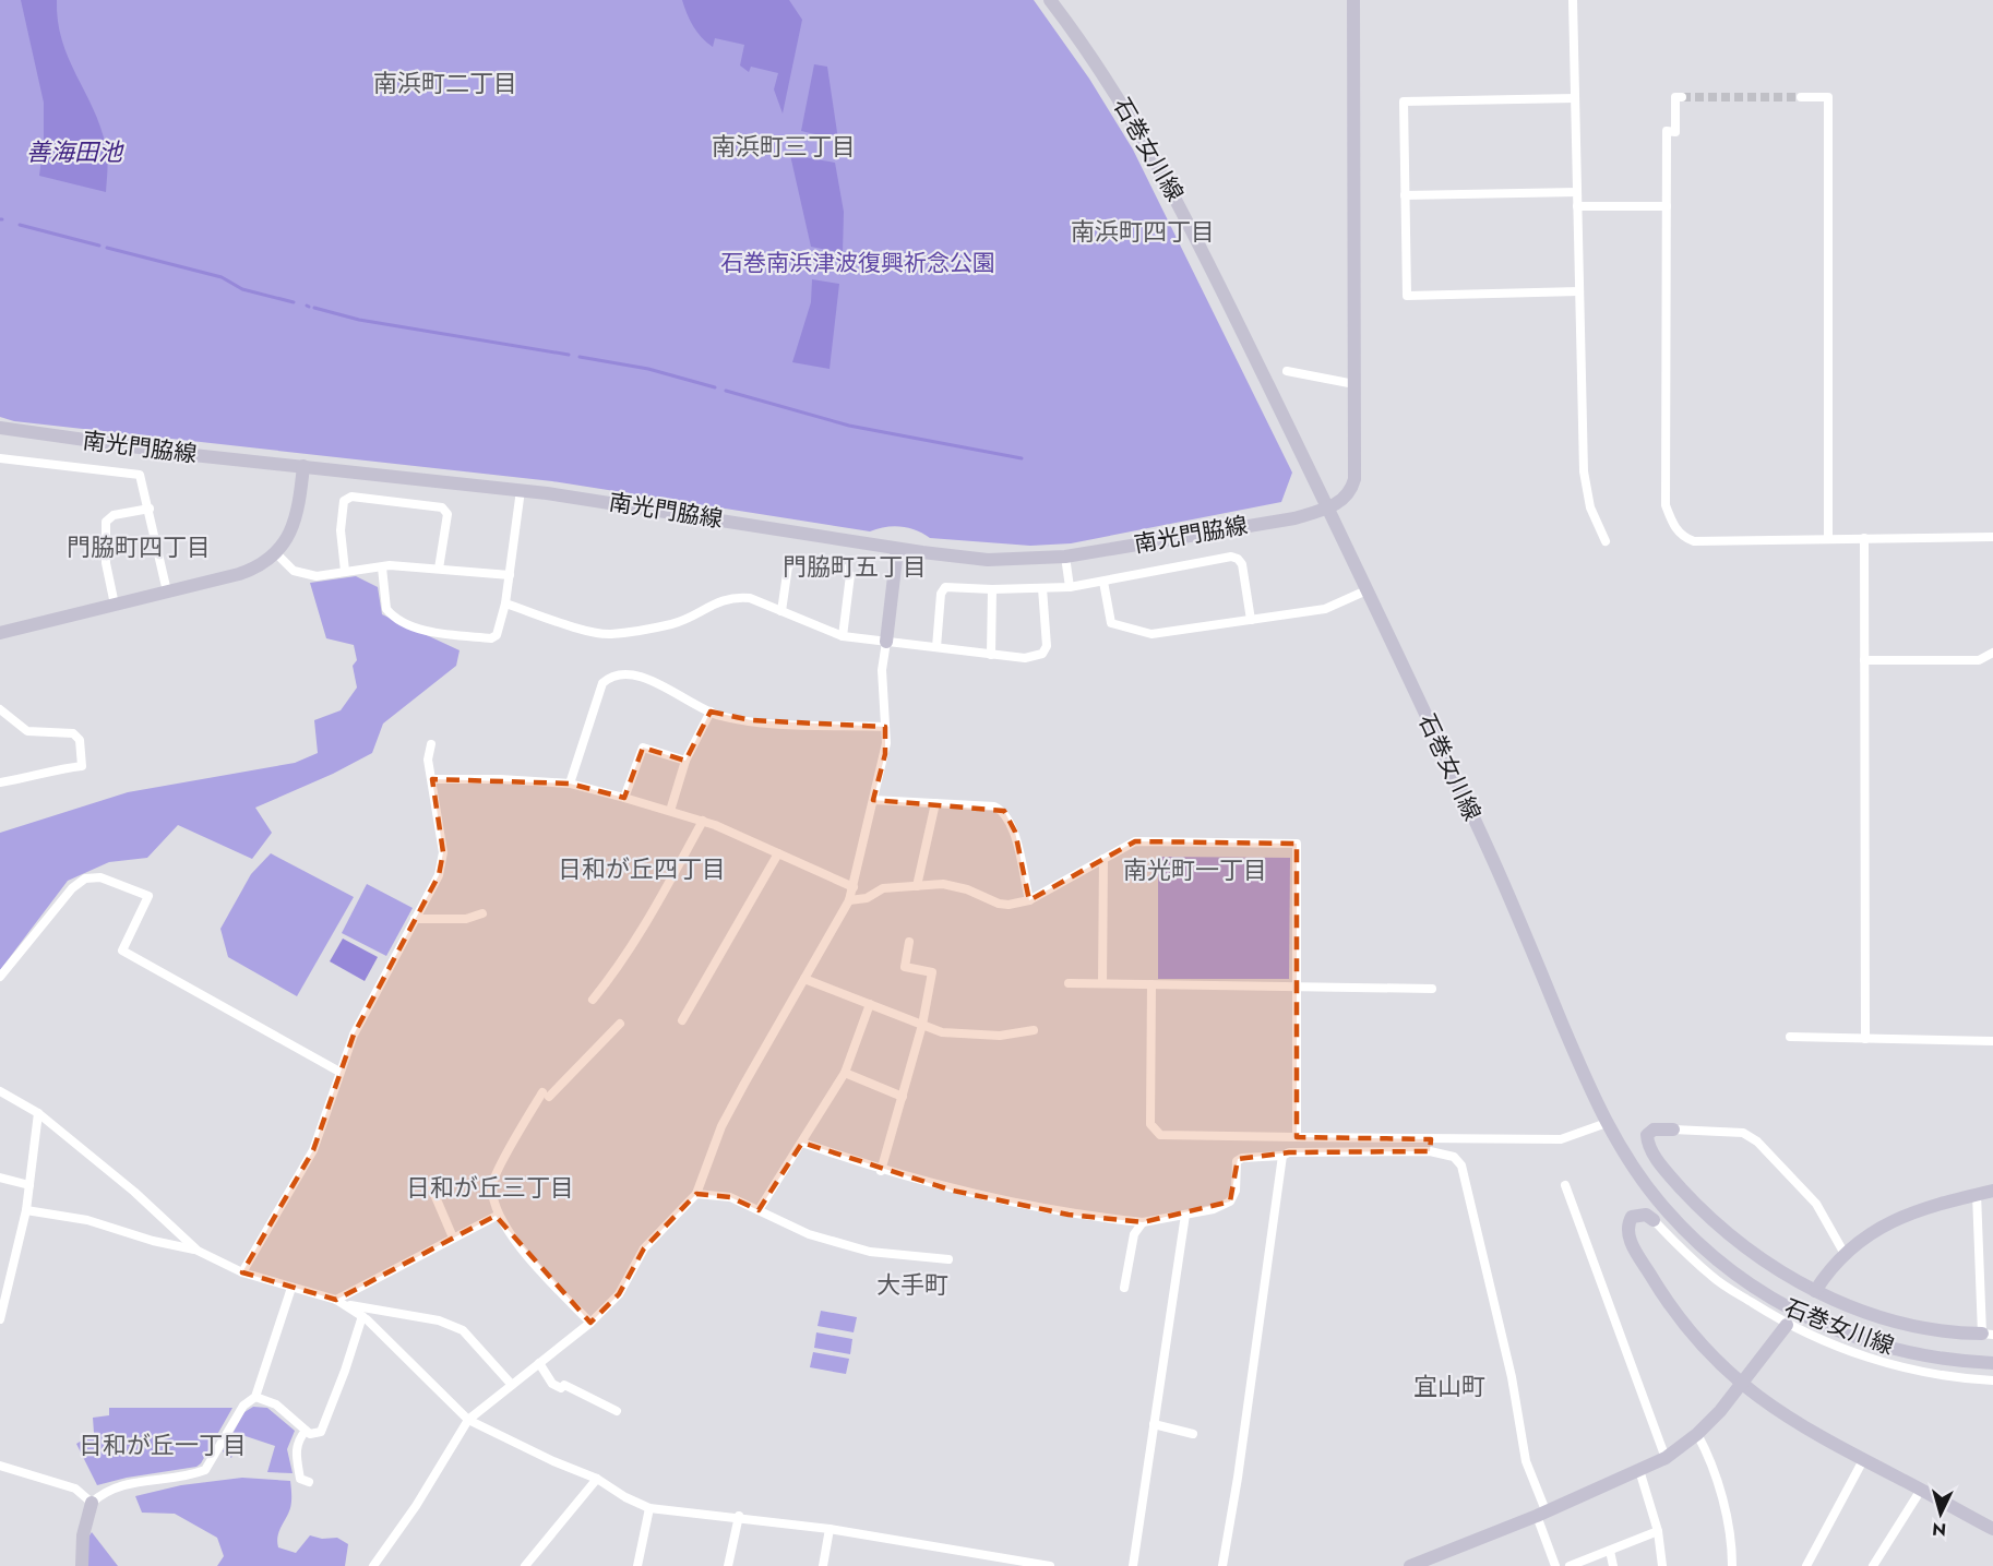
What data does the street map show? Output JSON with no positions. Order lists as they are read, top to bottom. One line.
{"streets":{"street":["石巻女川線","南光門脇線"]},"crossings":[["石巻女川線","南光門脇線"]],"districts":["南浜町二丁目","南浜町三丁目","南浜町四丁目","門脇町四丁目","門脇町五丁目","日和が丘四丁目","南光町一丁目","日和が丘三丁目","大手町","宜山町","日和が丘一丁目"],"water":["善海田池"],"parks":["石巻南浜津波復興祈念公園"],"north":"bottom"}
